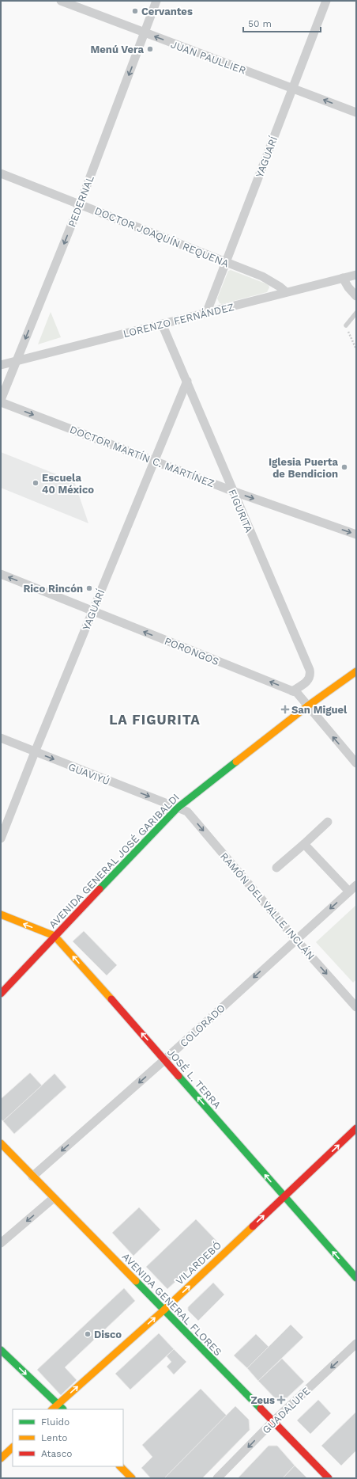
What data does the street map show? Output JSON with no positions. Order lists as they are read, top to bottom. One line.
{"streets":{"street":["JUAN PAULLIER","YAGUARÍ","PEDERNAL","DOCTOR JOAQUÍN REQUENA","LORENZO FERNÁNDEZ","DOCTOR MARTÍN C. MARTÍNEZ","FIGURITA","PORONGOS","GUAVIYÚ","AVENIDA GENERAL JOSÉ GARIBALDI","RAMÓN DEL VALLE INCLÁN","COLORADO","JOSÉ L. TERRA","VILARDEBÓ","AVENIDA GENERAL FLORES","GUADALUPE"]},"crossings":[["JUAN PAULLIER","YAGUARÍ"],["JUAN PAULLIER","PEDERNAL"],["YAGUARÍ","DOCTOR JOAQUÍN REQUENA"],["YAGUARÍ","LORENZO FERNÁNDEZ"],["YAGUARÍ","DOCTOR MARTÍN C. MARTÍNEZ"],["YAGUARÍ","FIGURITA"],["YAGUARÍ","PORONGOS"],["YAGUARÍ","GUAVIYÚ"],["PEDERNAL","DOCTOR JOAQUÍN REQUENA"],["PEDERNAL","LORENZO FERNÁNDEZ"],["DOCTOR JOAQUÍN REQUENA","LORENZO FERNÁNDEZ"],["LORENZO FERNÁNDEZ","FIGURITA"],["DOCTOR MARTÍN C. MARTÍNEZ","FIGURITA"],["FIGURITA","PORONGOS"],["PORONGOS","AVENIDA GENERAL JOSÉ GARIBALDI"],["GUAVIYÚ","AVENIDA GENERAL JOSÉ GARIBALDI"],["GUAVIYÚ","RAMÓN DEL VALLE INCLÁN"],["AVENIDA GENERAL JOSÉ GARIBALDI","RAMÓN DEL VALLE INCLÁN"],["AVENIDA GENERAL JOSÉ GARIBALDI","JOSÉ L. TERRA"],["RAMÓN DEL VALLE INCLÁN","COLORADO"],["COLORADO","JOSÉ L. TERRA"],["COLORADO","AVENIDA GENERAL FLORES"],["JOSÉ L. TERRA","VILARDEBÓ"],["VILARDEBÓ","AVENIDA GENERAL FLORES"],["AVENIDA GENERAL FLORES","GUADALUPE"]],"one_way":["JUAN PAULLIER","PEDERNAL","DOCTOR MARTÍN C. MARTÍNEZ","PORONGOS","GUAVIYÚ","RAMÓN DEL VALLE INCLÁN","COLORADO","JOSÉ L. TERRA","VILARDEBÓ","GUADALUPE"],"districts":["LA FIGURITA"],"places":{"other":["Cervantes","Menú Vera","Iglesia Puerta de Bendicion","Escuela 40 México","Rico Rincón","Disco"],"health":["San Miguel","Zeus"]},"legend":["Fluido","Lento","Atasco"],"scale_bar":"50 m"}
